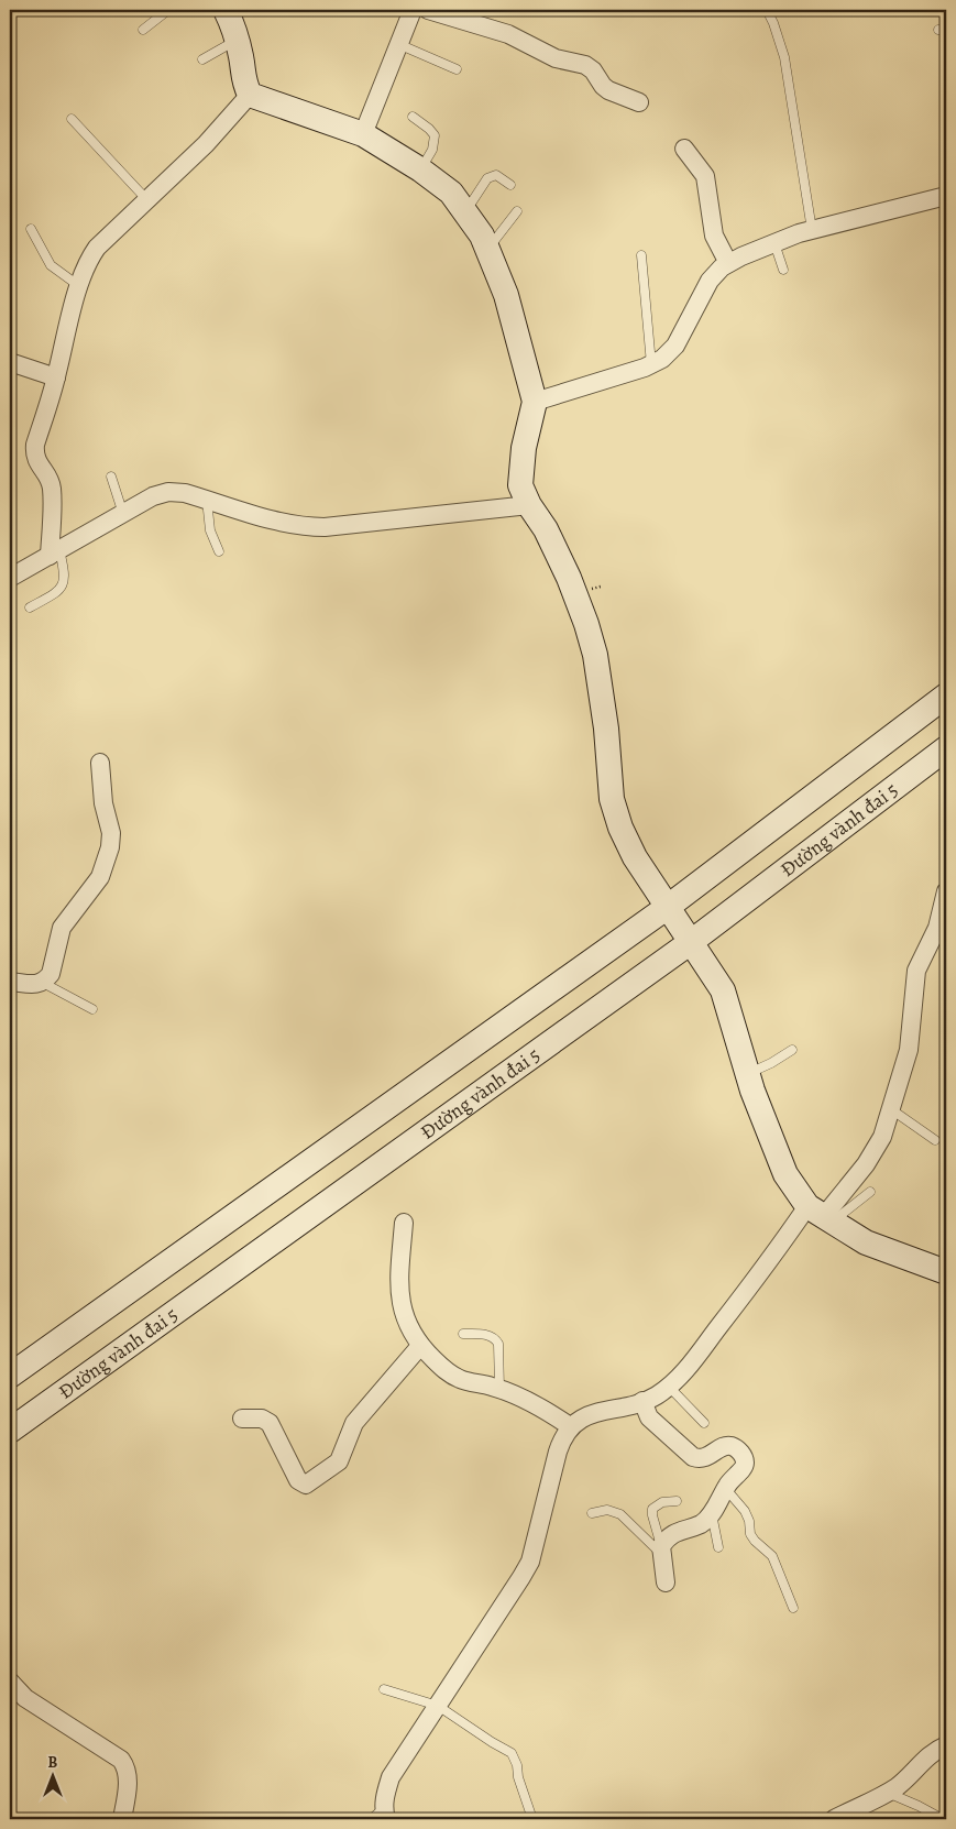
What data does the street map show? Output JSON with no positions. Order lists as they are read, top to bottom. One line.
{"streets":{"main road":["Đường vành đai 5"]},"north":"top"}
